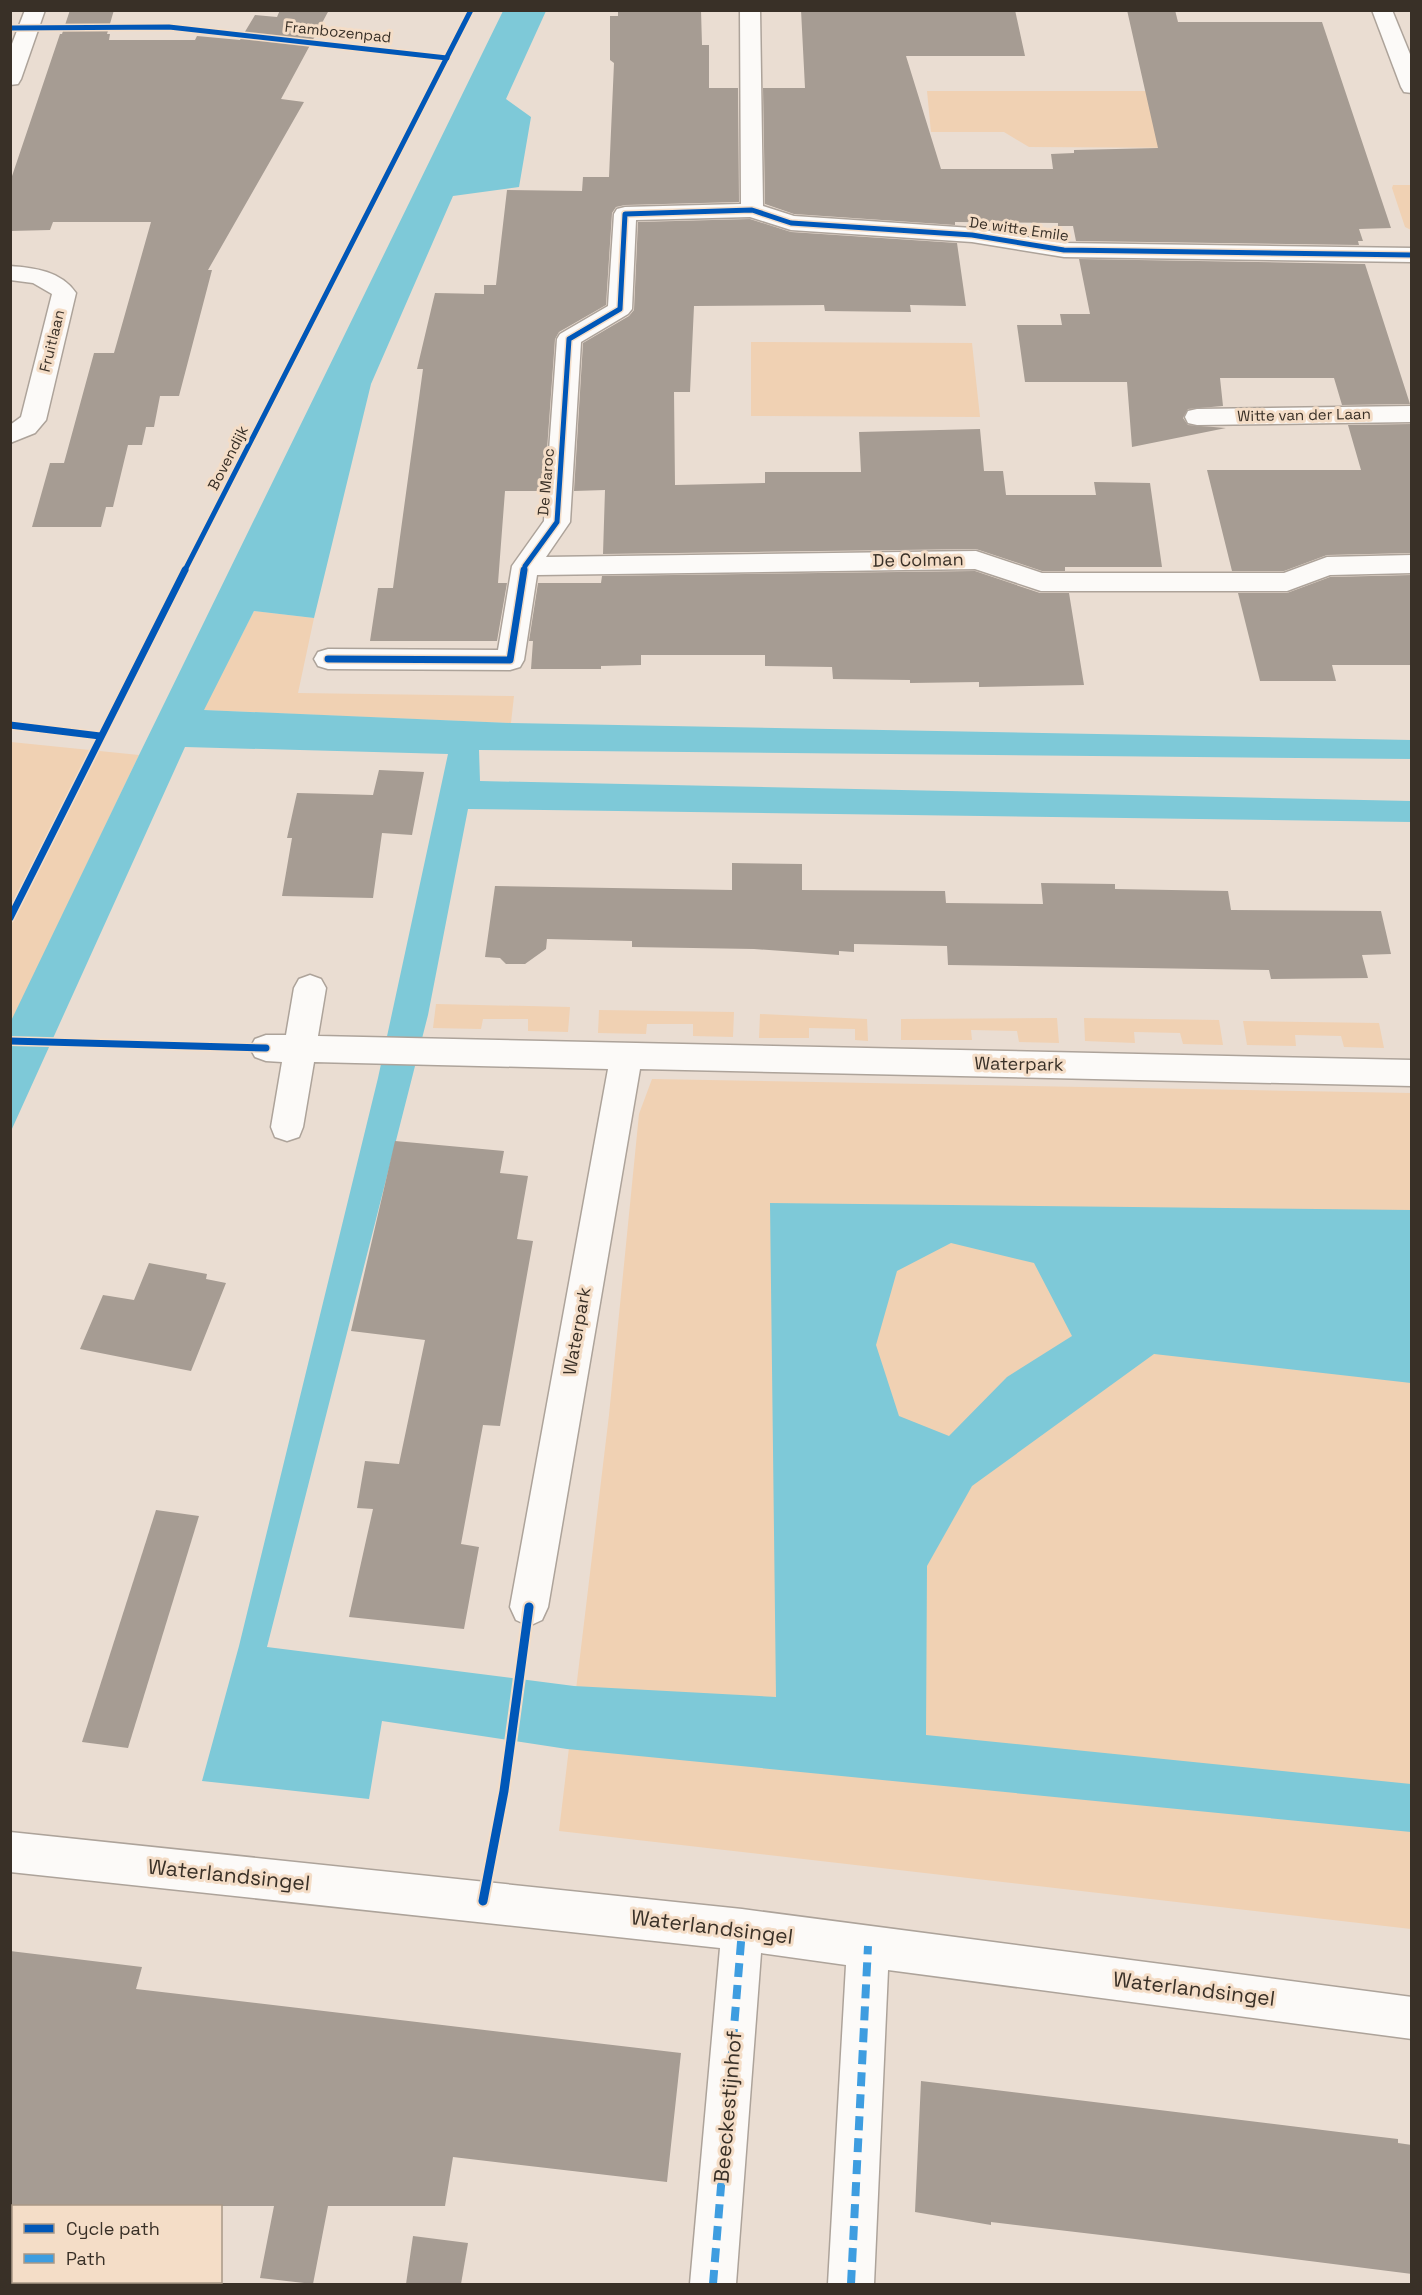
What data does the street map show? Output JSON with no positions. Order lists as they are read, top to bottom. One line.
{"streets":{"street":["De witte Emile","Fruitlaan","Witte van der Laan","De Maroc","De Colman","Waterpark","Waterlandsingel","Beeckestijnhof"],"cycle path":["Frambozenpad","Bovendijk"]},"crossings":[["De witte Emile","De Maroc"],["De Maroc","De Colman"],["Waterlandsingel","Beeckestijnhof"]],"legend":["Cycle path","Path"]}
